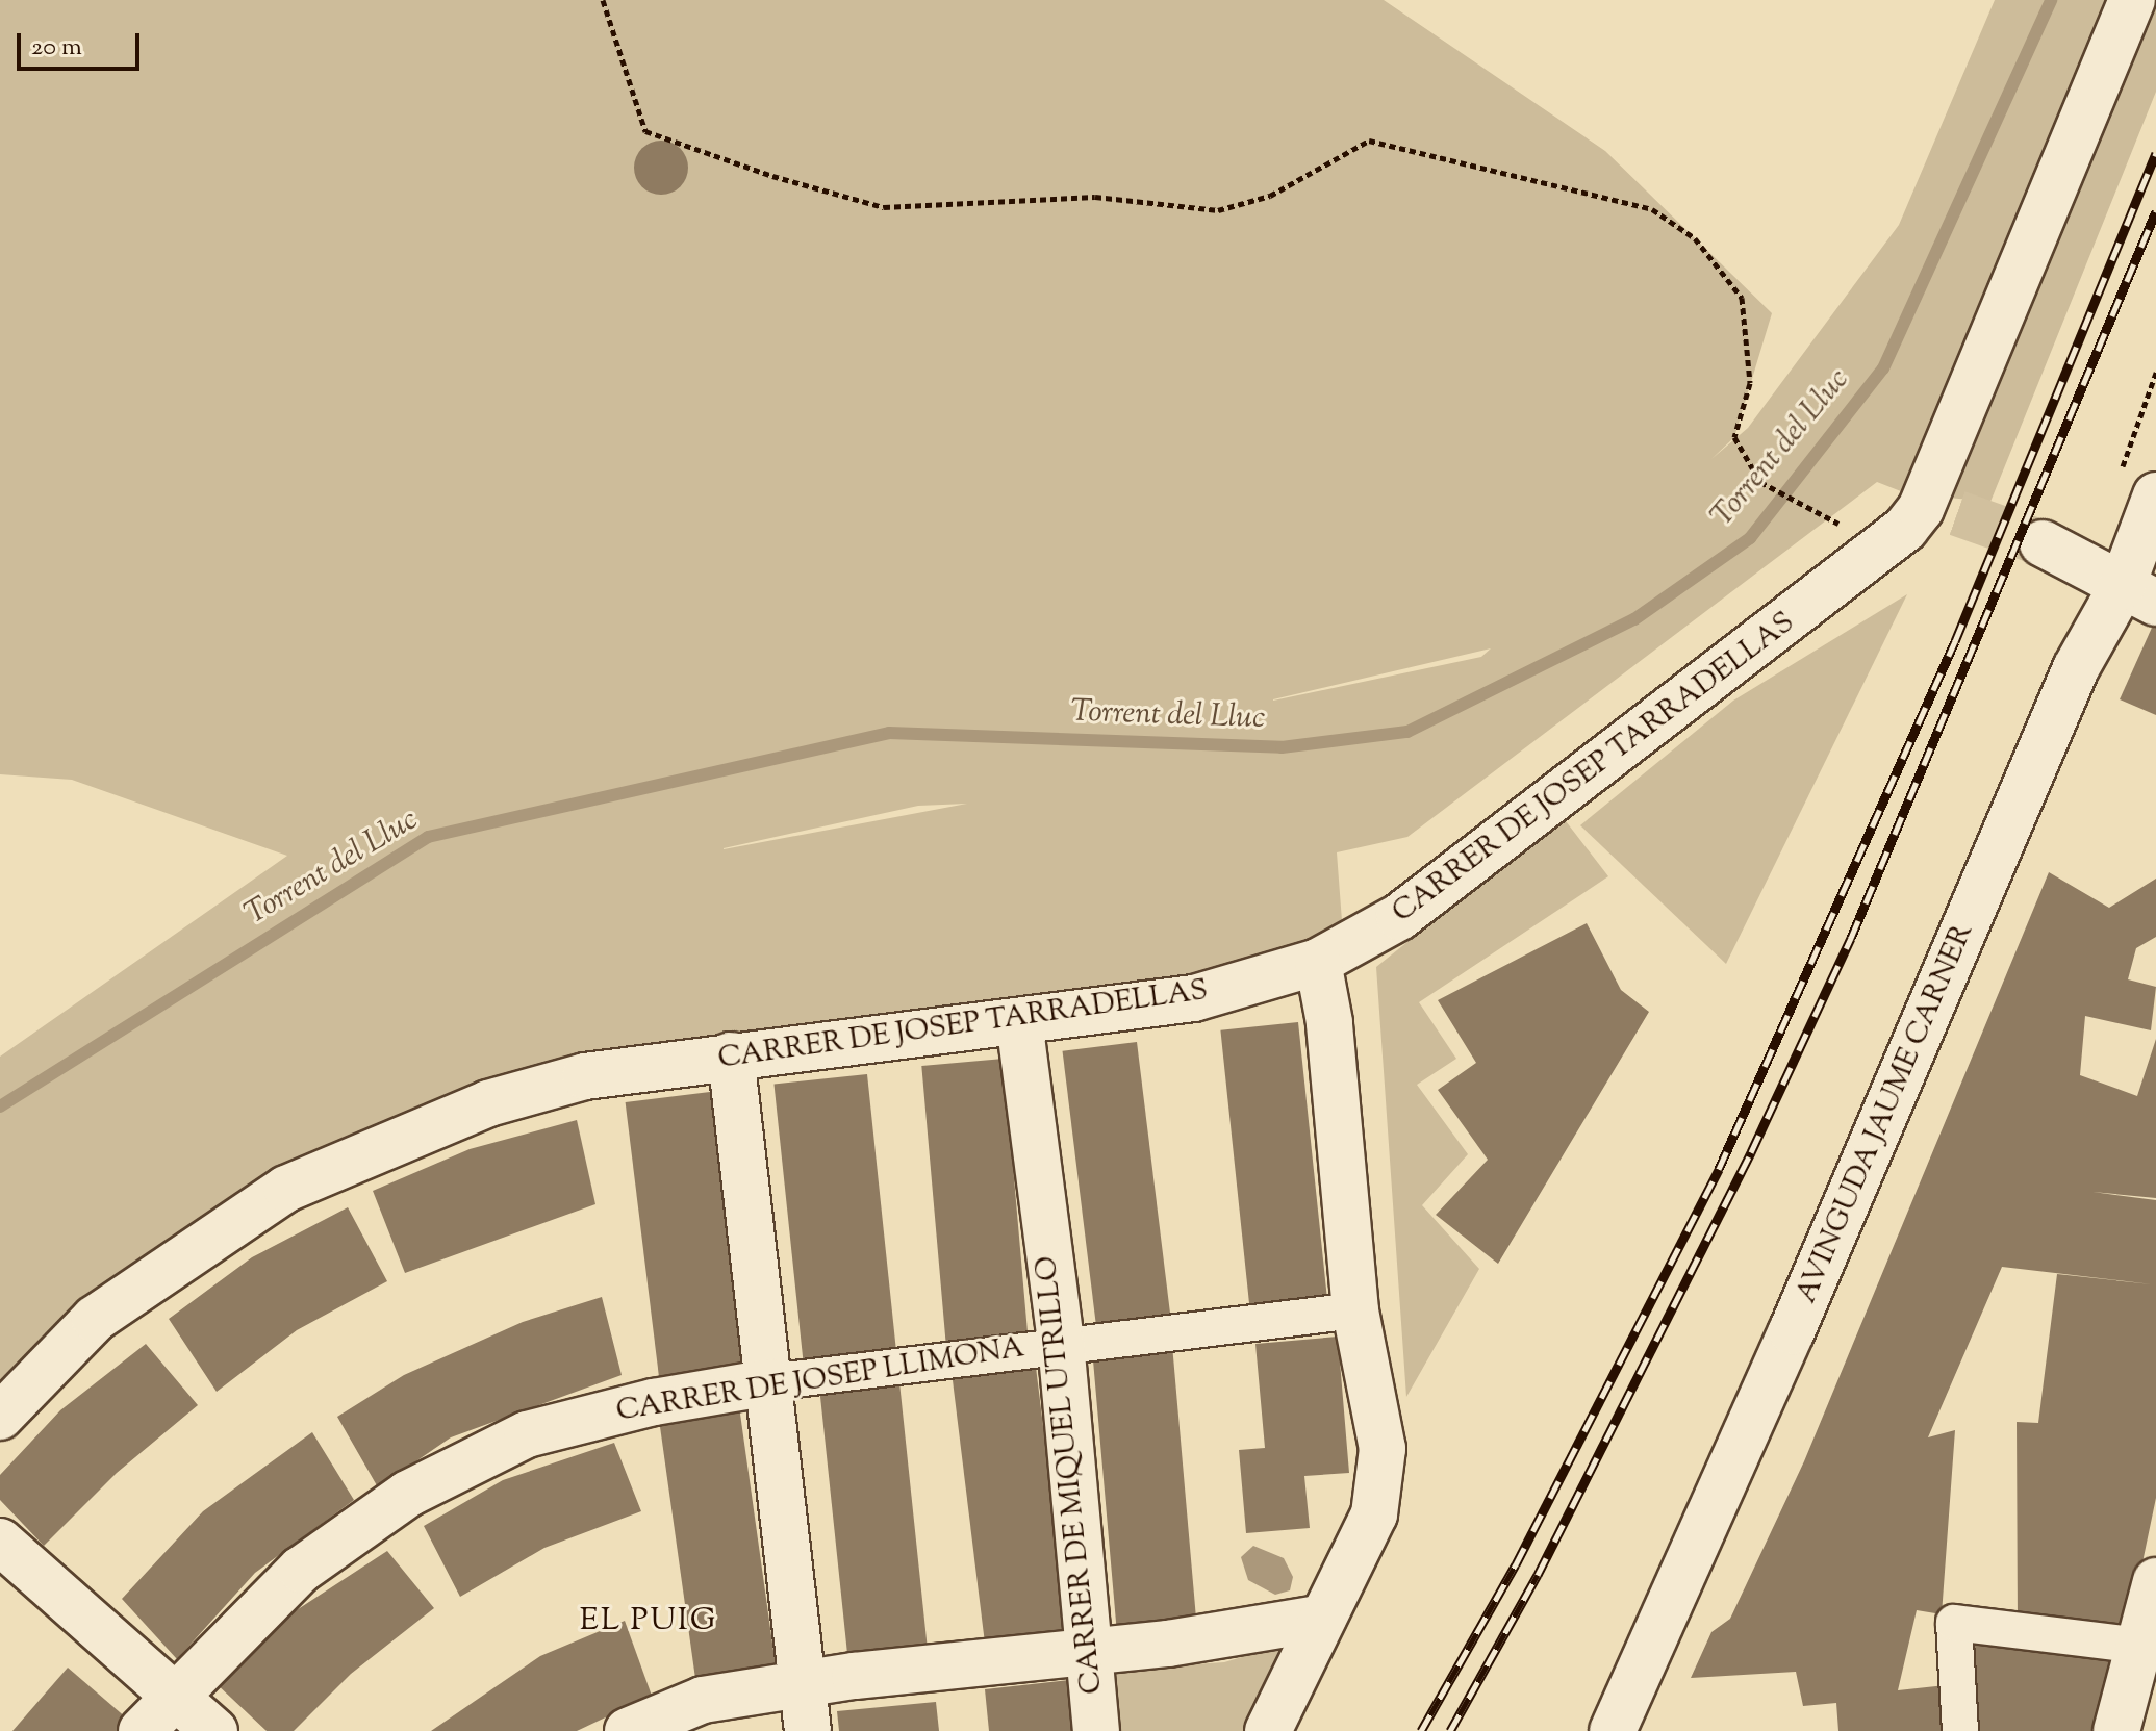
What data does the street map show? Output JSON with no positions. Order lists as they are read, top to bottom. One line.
{"streets":{"street":["CARRER DE JOSEP TARRADELLAS","AVINGUDA JAUME CARNER","CARRER DE JOSEP LLIMONA","CARRER DE MIQUEL UTRILLO"]},"crossings":[["CARRER DE JOSEP TARRADELLAS","CARRER DE MIQUEL UTRILLO"],["CARRER DE JOSEP LLIMONA","CARRER DE MIQUEL UTRILLO"]],"districts":["EL PUIG"],"water":["Torrent del Lluc"],"scale_bar":"20 m"}
